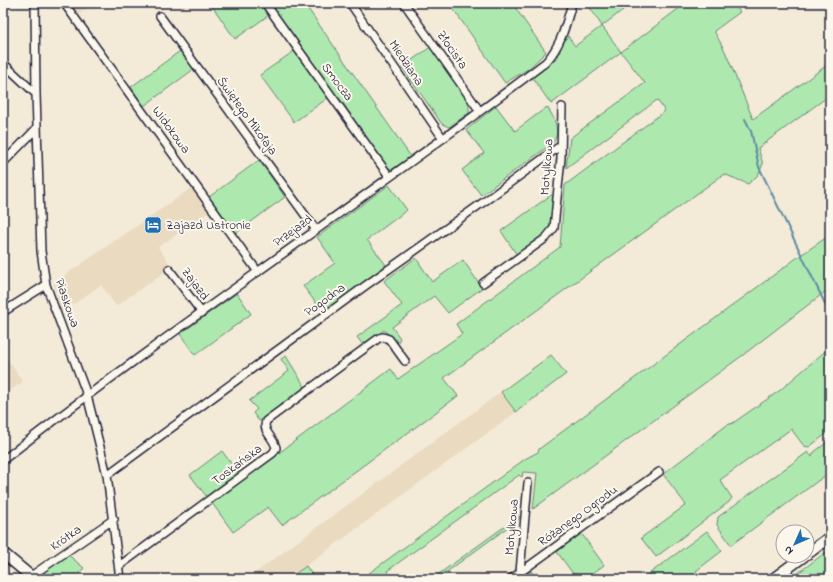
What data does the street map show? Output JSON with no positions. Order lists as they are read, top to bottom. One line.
{"streets":{"street":["Złocista","Miedziana","Smocza","Świętego Mikołaja","Widokowa","Motylkowa","Przejazd","Zajazd","Pogodna","Piaskowa","Toskańska","Różanego Ogrodu","Krótka"]},"crossings":[["Złocista","Przejazd"],["Miedziana","Przejazd"],["Smocza","Przejazd"],["Świętego Mikołaja","Przejazd"],["Widokowa","Przejazd"],["Motylkowa","Pogodna"],["Motylkowa","Różanego Ogrodu"],["Przejazd","Zajazd"],["Przejazd","Piaskowa"],["Pogodna","Piaskowa"],["Piaskowa","Toskańska"],["Piaskowa","Krótka"]],"places":{"hotel":["Zajazd Ustronie"]},"north":"bottom left"}
